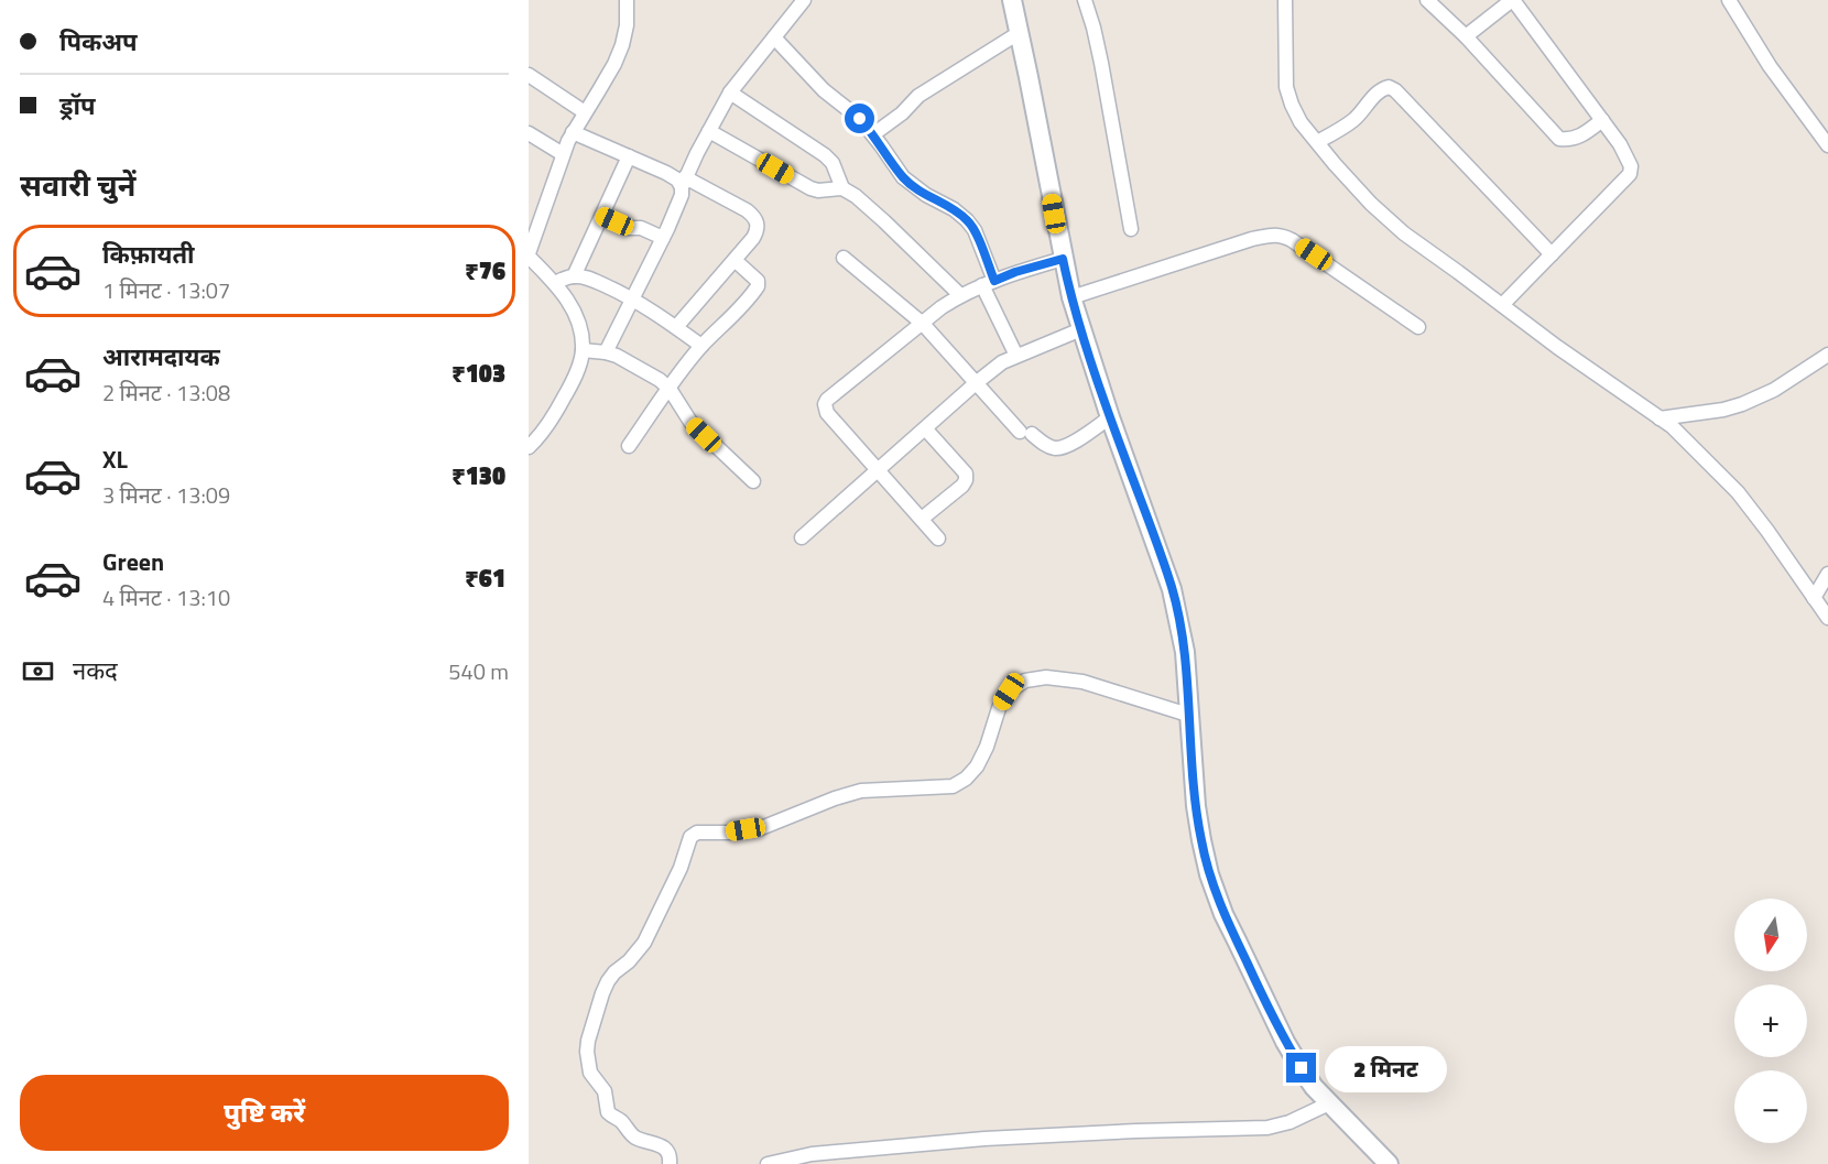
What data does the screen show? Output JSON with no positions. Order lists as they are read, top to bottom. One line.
{"north":"bottom","page":{"banner":["पिकअप","ड्रॉप"],"heading":"सवारी चुनें","list":[{"name":"किफ़ायती","note":"1 मिनट · 13:07","value":"₹76"},{"name":"आरामदायक","note":"2 मिनट · 13:08","value":"₹103"},{"name":"XL","note":"3 मिनट · 13:09","value":"₹130"},{"name":"Green","note":"4 मिनट · 13:10","value":"₹61"}],"pay":["नकद","540 m"],"map_buttons":["+","−"],"bubble":"2 मिनट","buttons":"पुष्टि करें"}}
